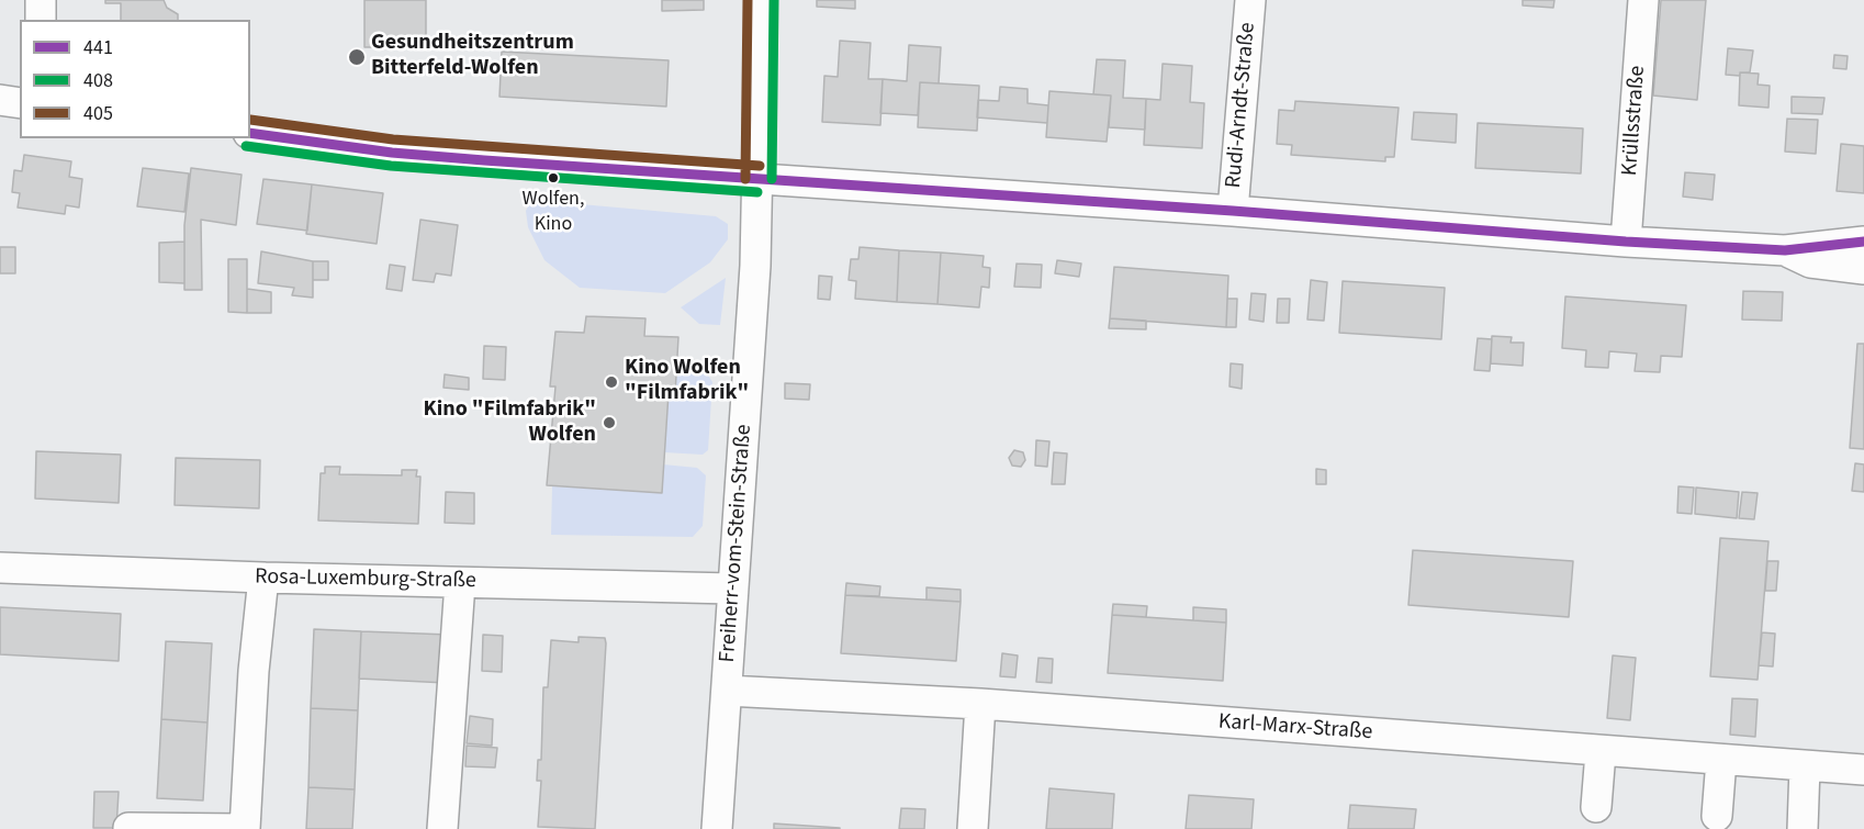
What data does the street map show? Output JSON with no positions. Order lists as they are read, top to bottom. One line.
{"streets":{"street":["Rudi-Arndt-Straße","Krüllsstraße","Freiherr-vom-Stein-Straße","Rosa-Luxemburg-Straße","Karl-Marx-Straße"]},"crossings":[["Freiherr-vom-Stein-Straße","Rosa-Luxemburg-Straße"],["Freiherr-vom-Stein-Straße","Karl-Marx-Straße"]],"places":["Gesundheitszentrum Bitterfeld-Wolfen","Wolfen, Kino","Kino Wolfen \"Filmfabrik\"","Kino \"Filmfabrik\" Wolfen"],"lines":["transit line 408","transit line 405","transit line 441"],"legend":["441","408","405"]}
